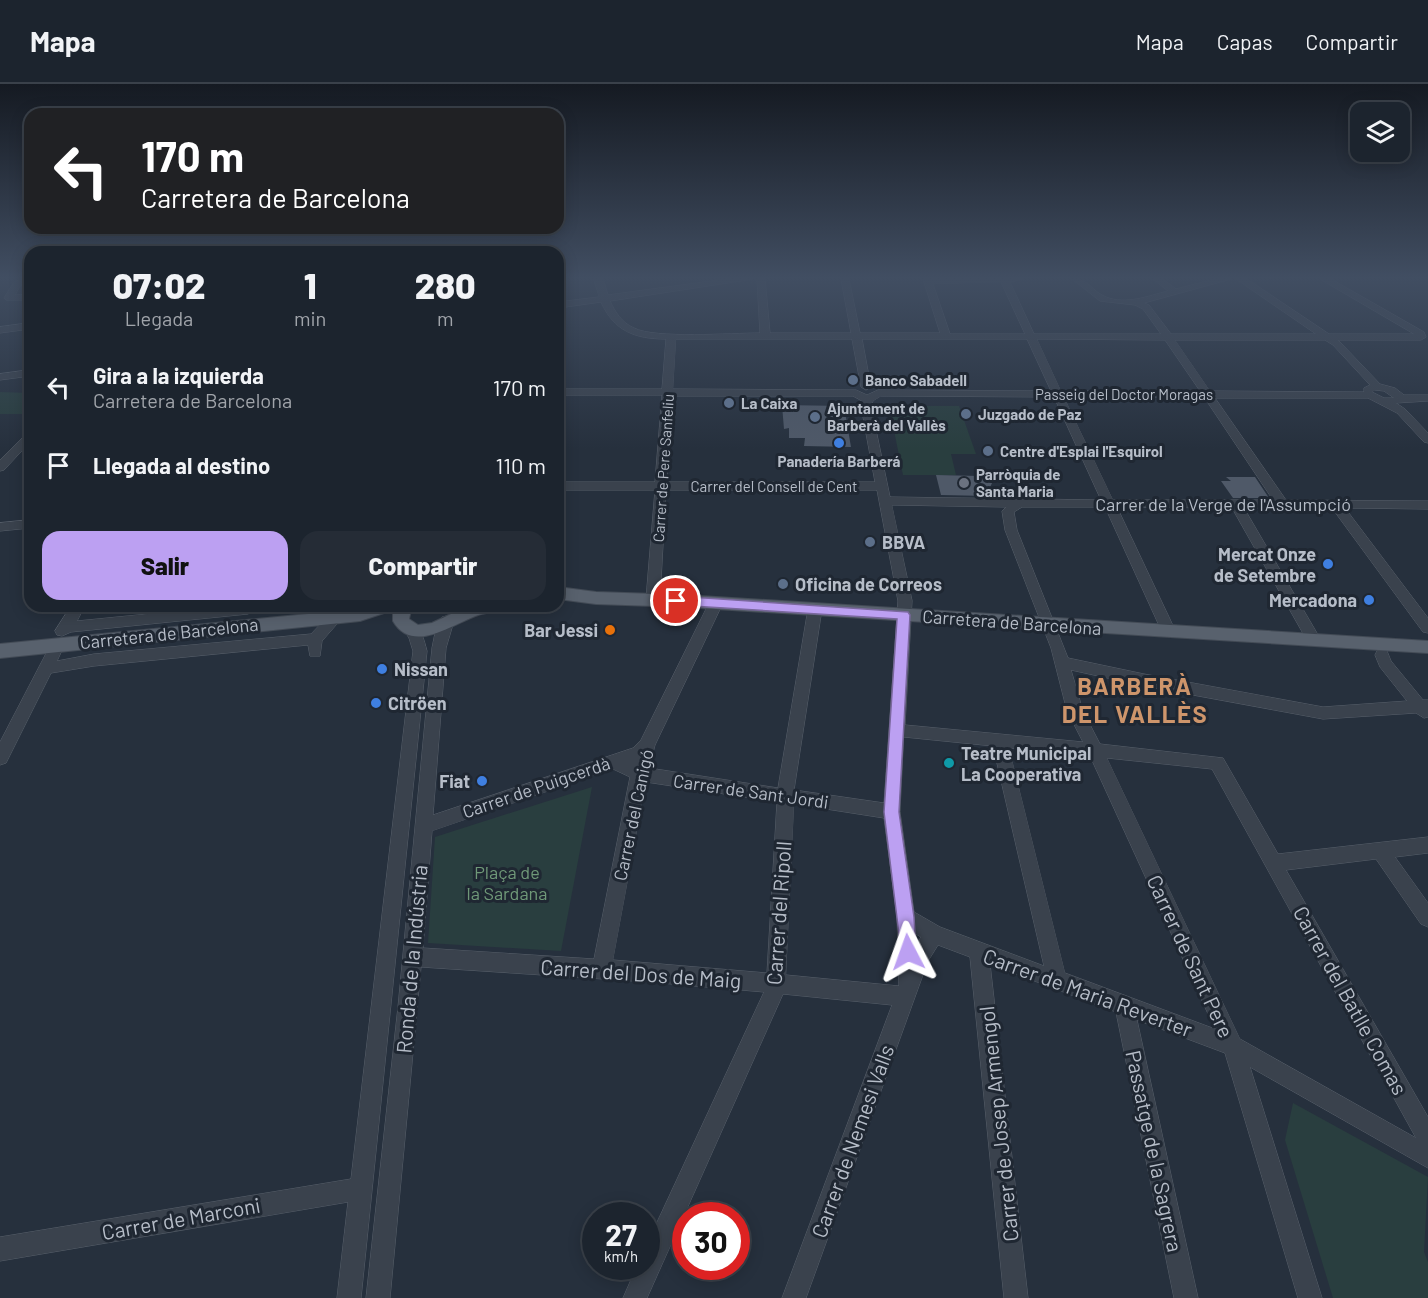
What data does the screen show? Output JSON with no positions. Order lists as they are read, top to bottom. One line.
{"streets":{"main road":["Carretera de Barcelona"],"street":["Passeig del Doctor Moragas","Carrer de Pere Sanfeliu","Carrer del Consell de Cent","Carrer de la Verge de l'Assumpció","Carrer de Puigcerdà","Carrer de Sant Jordi","Carrer del Canigó","Carrer del Ripoll","Carrer de Sant Pere","Ronda de la Indústria","Carrer del Dos de Maig","Carrer de Maria Reverter","Carrer del Batlle Comas","Carrer de Josep Armengol","Carrer de Nemesi Valls","Passatge de la Sagrera","Carrer de Marconi"]},"crossings":[["Passeig del Doctor Moragas","Carrer de Pere Sanfeliu"],["Passeig del Doctor Moragas","Carrer de Nemesi Valls"],["Carrer de Pere Sanfeliu","Carrer del Consell de Cent"],["Carrer de Pere Sanfeliu","Carretera de Barcelona"],["Carrer del Consell de Cent","Carrer de Nemesi Valls"],["Carrer de la Verge de l'Assumpció","Carrer de Sant Pere"],["Carrer de la Verge de l'Assumpció","Carrer de Nemesi Valls"],["Carretera de Barcelona","Carrer del Canigó"],["Carretera de Barcelona","Carrer del Ripoll"],["Carretera de Barcelona","Carrer de Sant Pere"],["Carretera de Barcelona","Ronda de la Indústria"],["Carretera de Barcelona","Carrer de Nemesi Valls"],["Carrer de Puigcerdà","Carrer de Sant Jordi"],["Carrer de Puigcerdà","Carrer del Canigó"],["Carrer de Puigcerdà","Ronda de la Indústria"],["Carrer de Sant Jordi","Carrer del Canigó"],["Carrer de Sant Jordi","Carrer del Ripoll"],["Carrer de Sant Jordi","Carrer de Nemesi Valls"],["Carrer del Canigó","Carrer del Dos de Maig"],["Carrer del Ripoll","Carrer del Dos de Maig"],["Carrer de Sant Pere","Carrer de Maria Reverter"],["Carrer de Sant Pere","Carrer del Batlle Comas"],["Ronda de la Indústria","Carrer del Dos de Maig"],["Ronda de la Indústria","Carrer de Marconi"],["Carrer del Dos de Maig","Carrer de Nemesi Valls"],["Carrer de Maria Reverter","Carrer de Josep Armengol"],["Carrer de Maria Reverter","Carrer de Nemesi Valls"],["Carrer de Maria Reverter","Passatge de la Sagrera"]],"districts":["BARBERÀ DEL VALLÈS"],"parks":["Plaça de la Sardana"],"places":["Banco Sabadell","La Caixa","Juzgado de Paz","Ajuntament de Barberà del Vallès","Panadería Barberá","Centre d'Esplai l'Esquirol","Parròquia de Santa Maria","BBVA","Mercat Onze de Setembre","Oficina de Correos","Mercadona","Bar Jessi","Nissan","Citröen","Teatre Municipal La Cooperativa","Fiat"],"page":{"header":"Mapa","nav":["Mapa","Capas","Compartir"],"turn":["170 m","Carretera de Barcelona"],"eta":["07:02","Llegada","1","min","280","m"],"list":[{"name":"Gira a la izquierda","note":"Carretera de Barcelona","value":"170 m"},{"name":"Llegada al destino","value":"110 m"}],"buttons":["Salir","Compartir"],"speed":"27 km/h","limit":"30"}}
